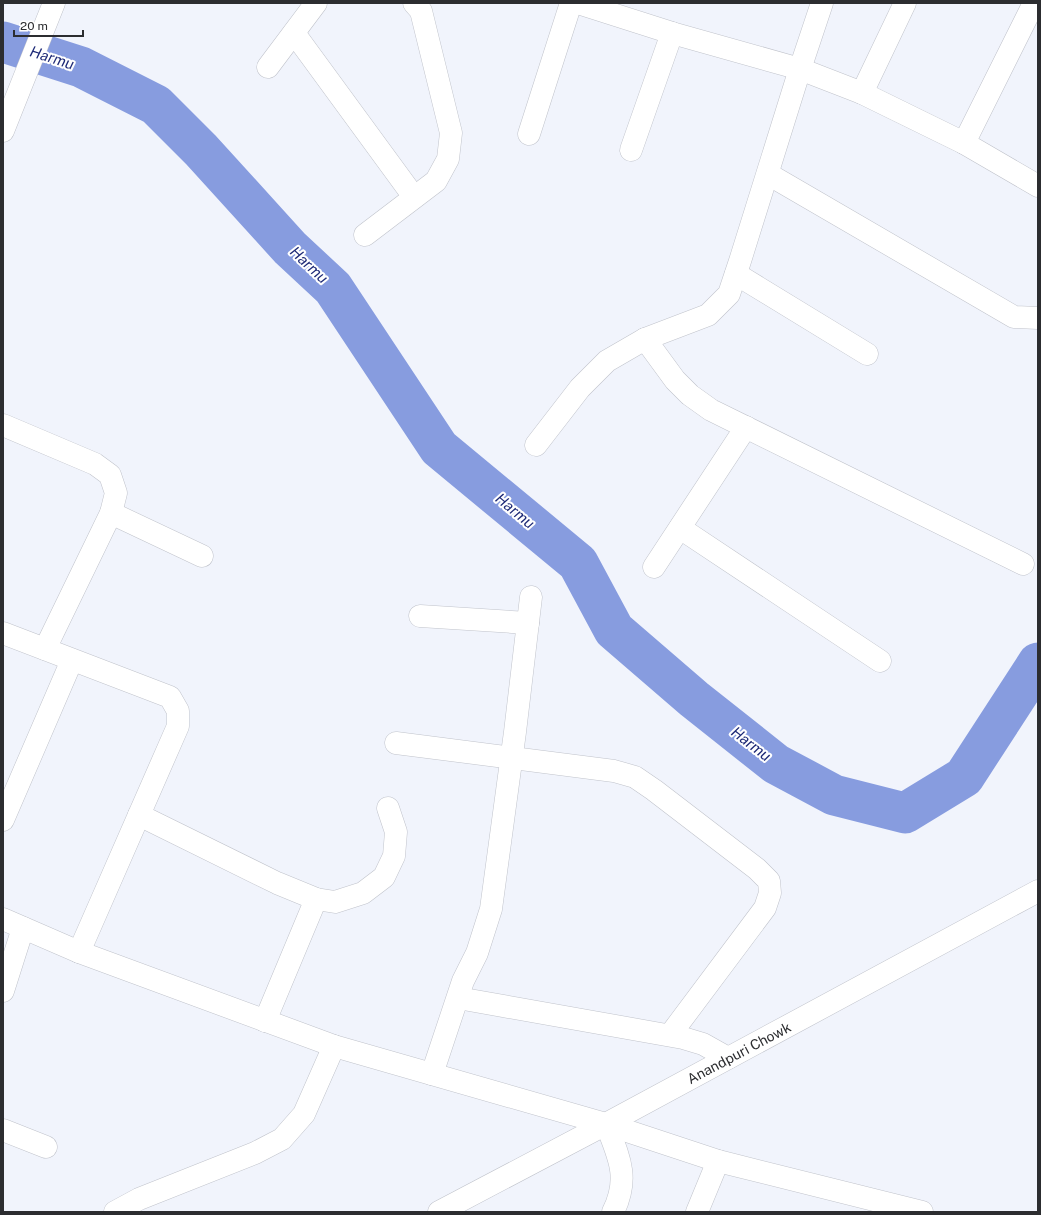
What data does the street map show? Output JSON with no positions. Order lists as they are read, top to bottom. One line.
{"streets":{"street":["Anandpuri Chowk"]},"water":["Harmu"],"scale_bar":"20 m"}
